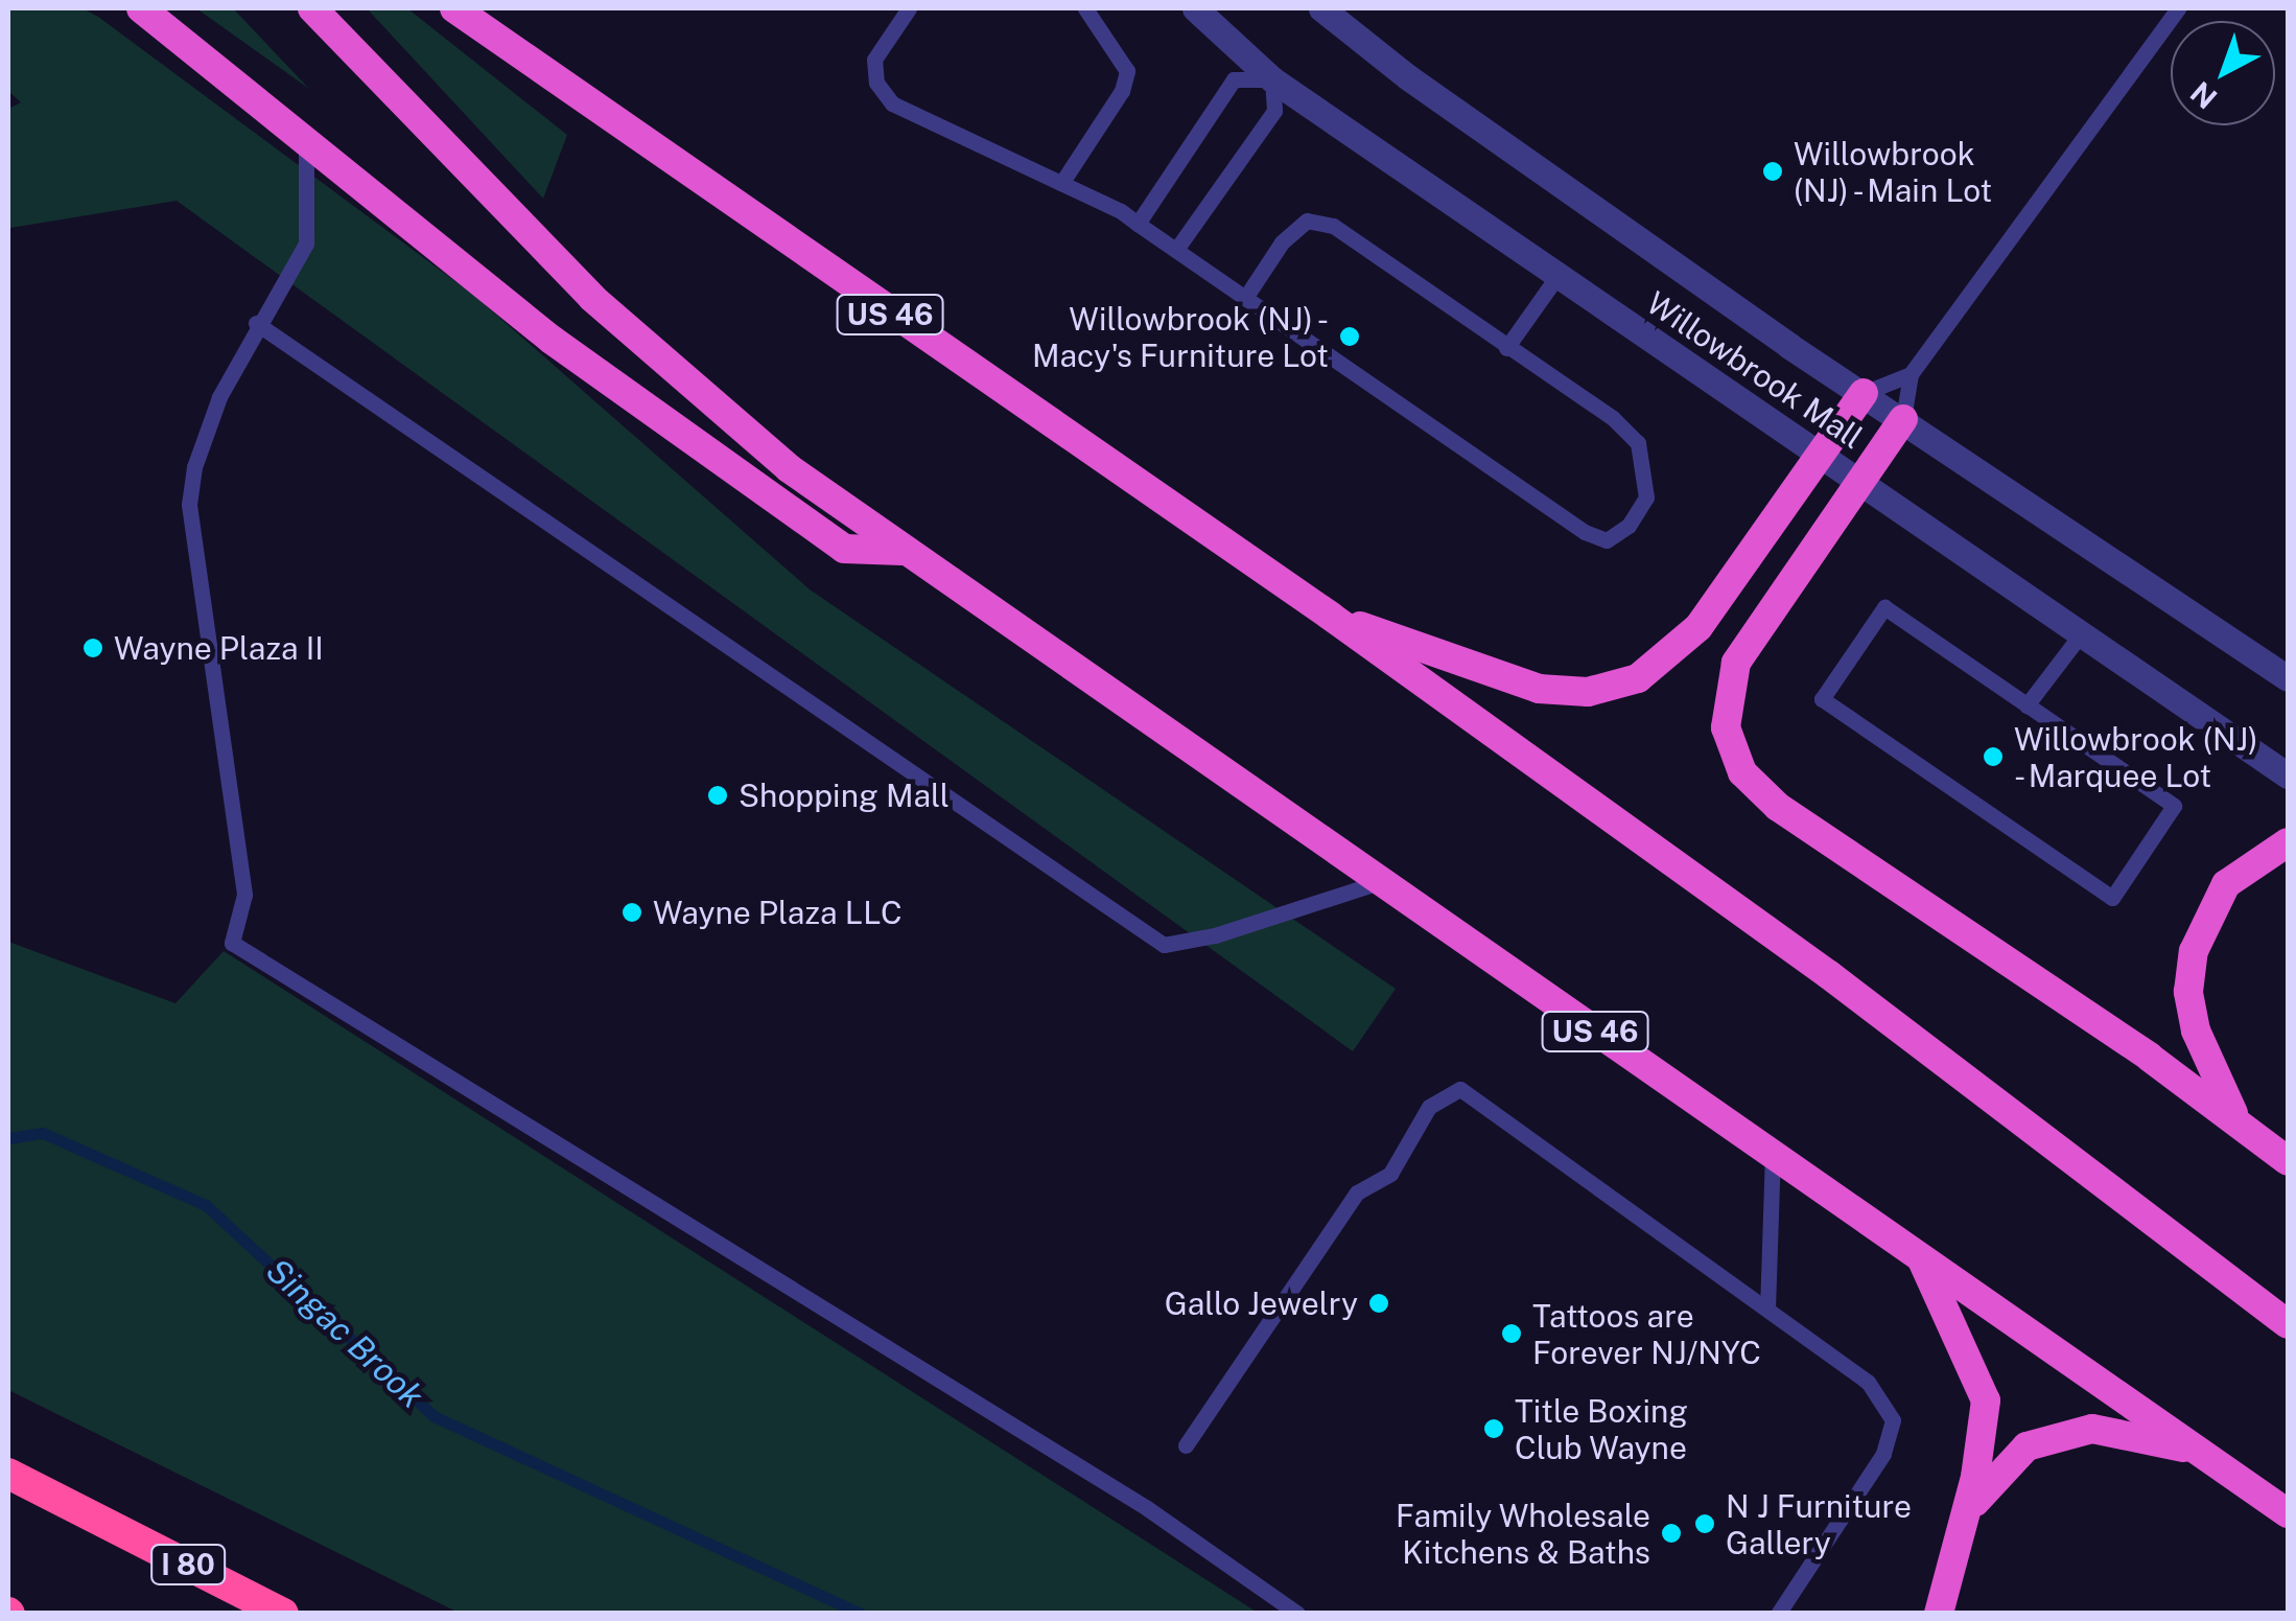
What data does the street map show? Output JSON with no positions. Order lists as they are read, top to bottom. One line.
{"streets":{"highway":["US 46","I 80"],"street":["Willowbrook Mall"]},"water":["Singac Brook"],"places":["Willowbrook (NJ) - Main Lot","Willowbrook (NJ) - Macy's Furniture Lot","Wayne Plaza II","Willowbrook (NJ) - Marquee Lot","Shopping Mall","Wayne Plaza LLC","Gallo Jewelry","Tattoos are Forever NJ/NYC","Title Boxing Club Wayne","N J Furniture Gallery","Family Wholesale Kitchens & Baths"],"north":"bottom left"}
